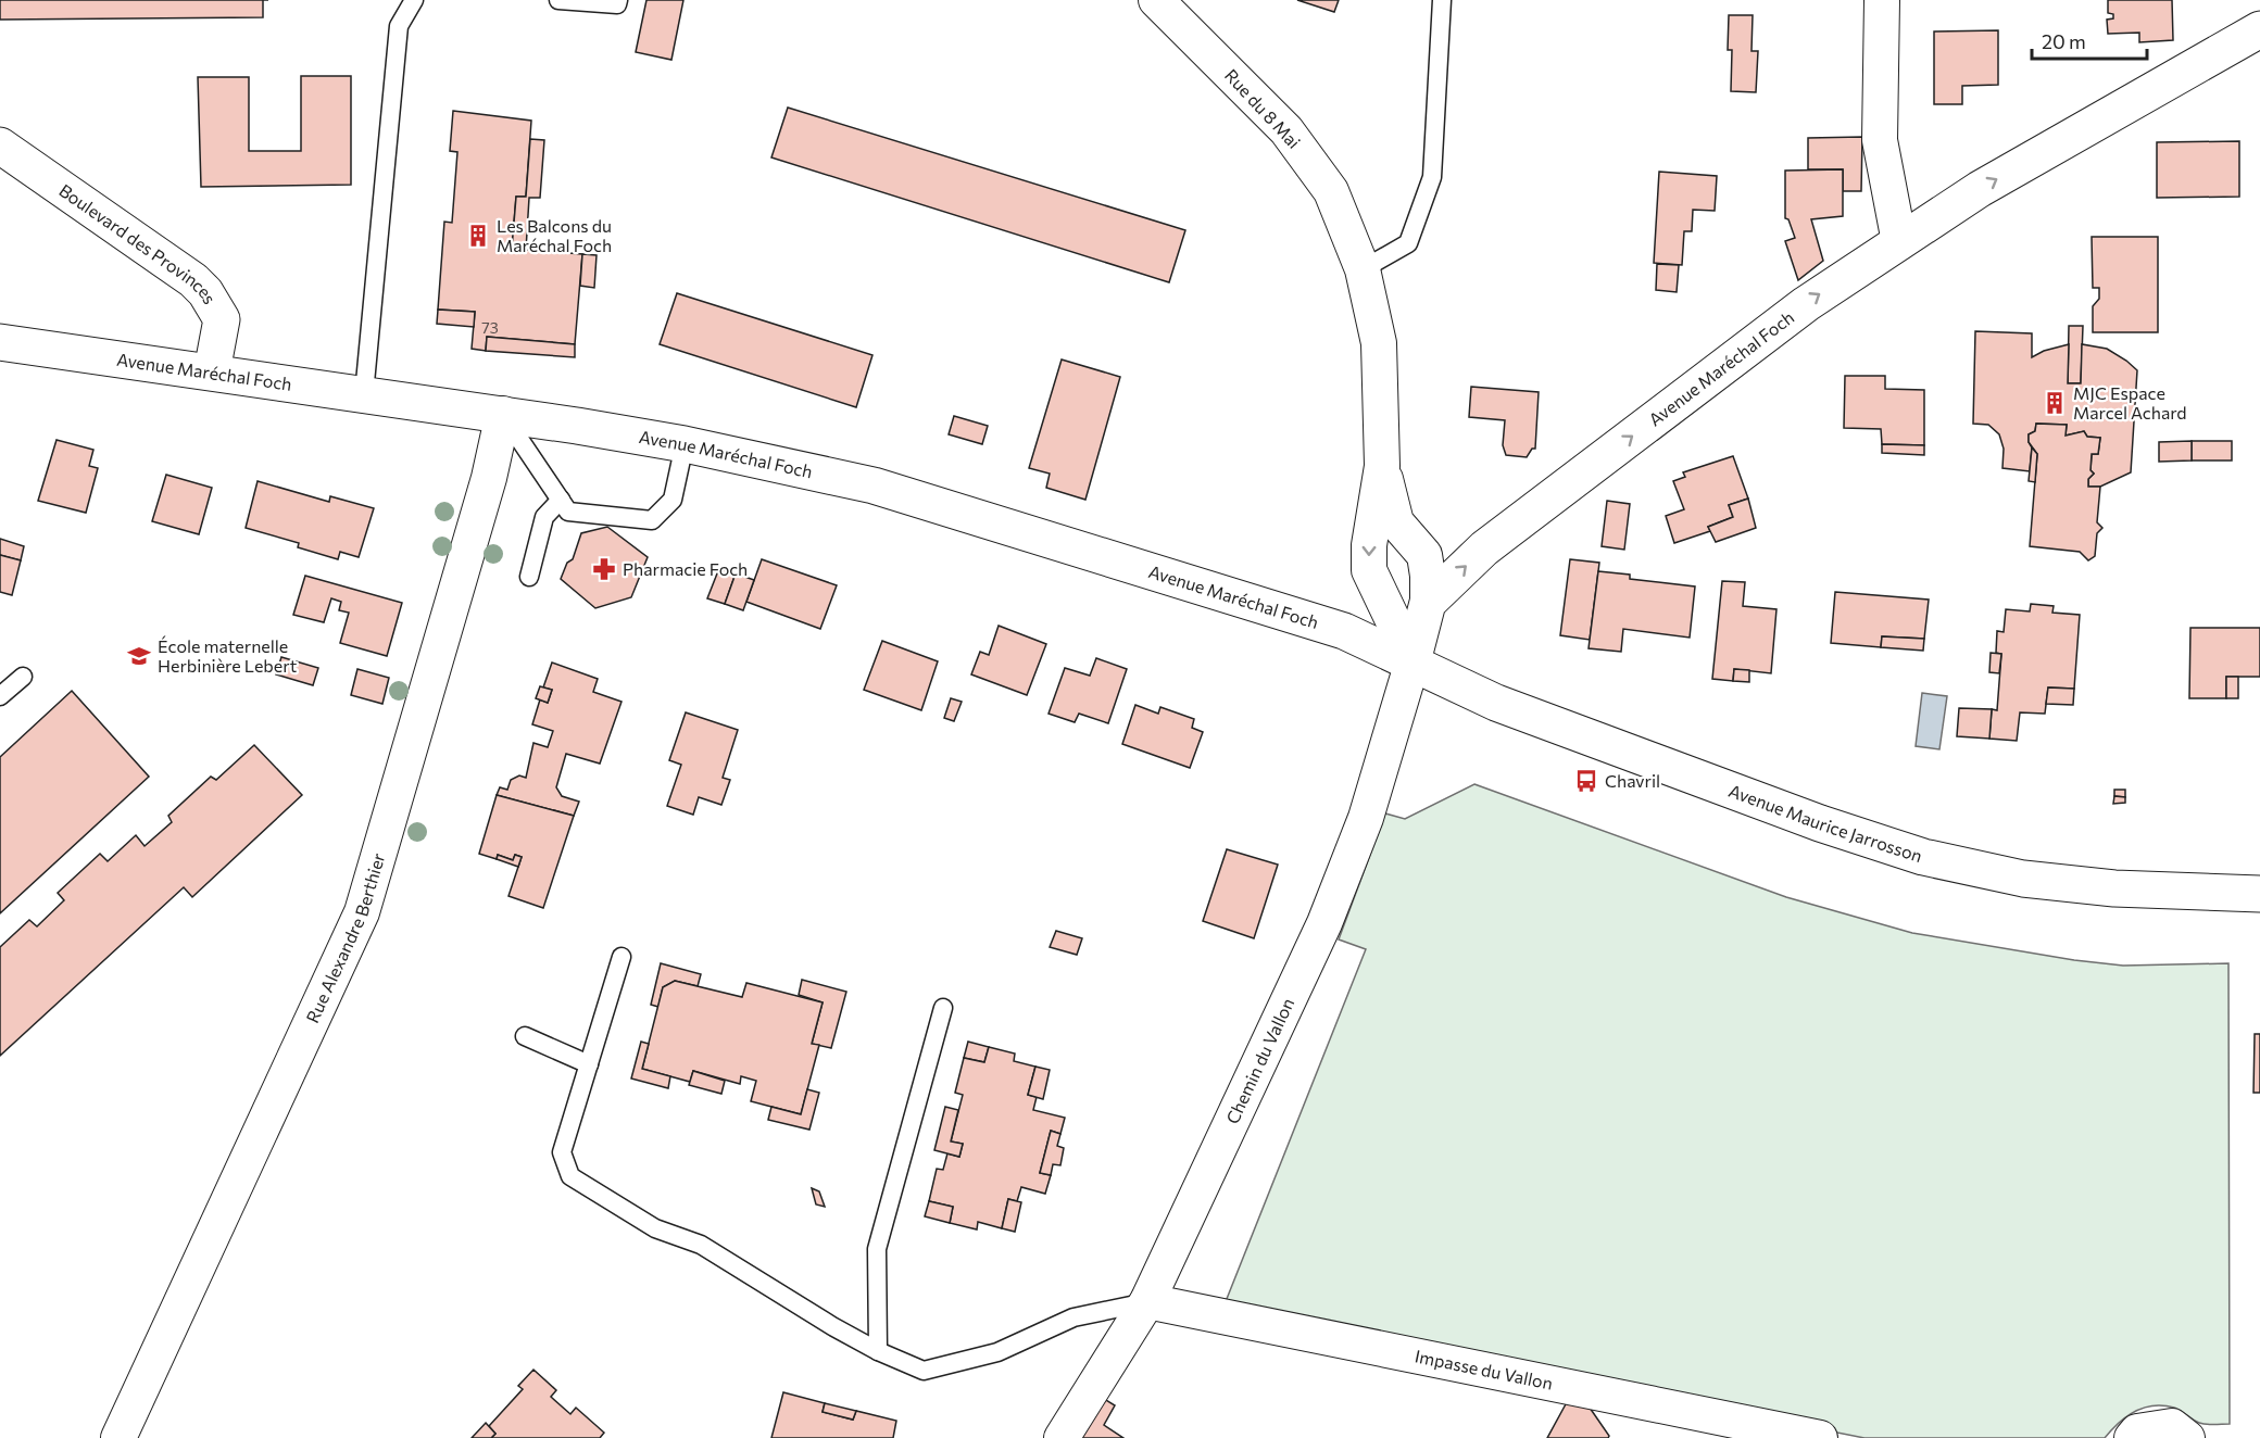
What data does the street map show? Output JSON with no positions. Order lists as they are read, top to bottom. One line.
{"streets":{"main road":["Boulevard des Provinces","Avenue Maréchal Foch","Avenue Maurice Jarrosson"],"street":["Rue du 8 Mai","Rue Alexandre Berthier","Chemin du Vallon","Impasse du Vallon"]},"crossings":[["Rue du 8 Mai","Avenue Maréchal Foch"],["Rue du 8 Mai","Avenue Maurice Jarrosson"],["Rue du 8 Mai","Chemin du Vallon"],["Boulevard des Provinces","Avenue Maréchal Foch"],["Avenue Maréchal Foch","Avenue Maurice Jarrosson"],["Avenue Maréchal Foch","Rue Alexandre Berthier"],["Avenue Maréchal Foch","Chemin du Vallon"],["Avenue Maurice Jarrosson","Chemin du Vallon"],["Chemin du Vallon","Impasse du Vallon"]],"one_way":["Avenue Maréchal Foch"],"places":{"building":["Les Balcons du Maréchal Foch","MJC Espace Marcel Achard"],"pharmacy":["Pharmacie Foch"],"school or university":["École maternelle Herbinière Lebert"],"bus stop":["Chavril"]},"house_numbers":["73"],"scale_bar":"20 m"}
